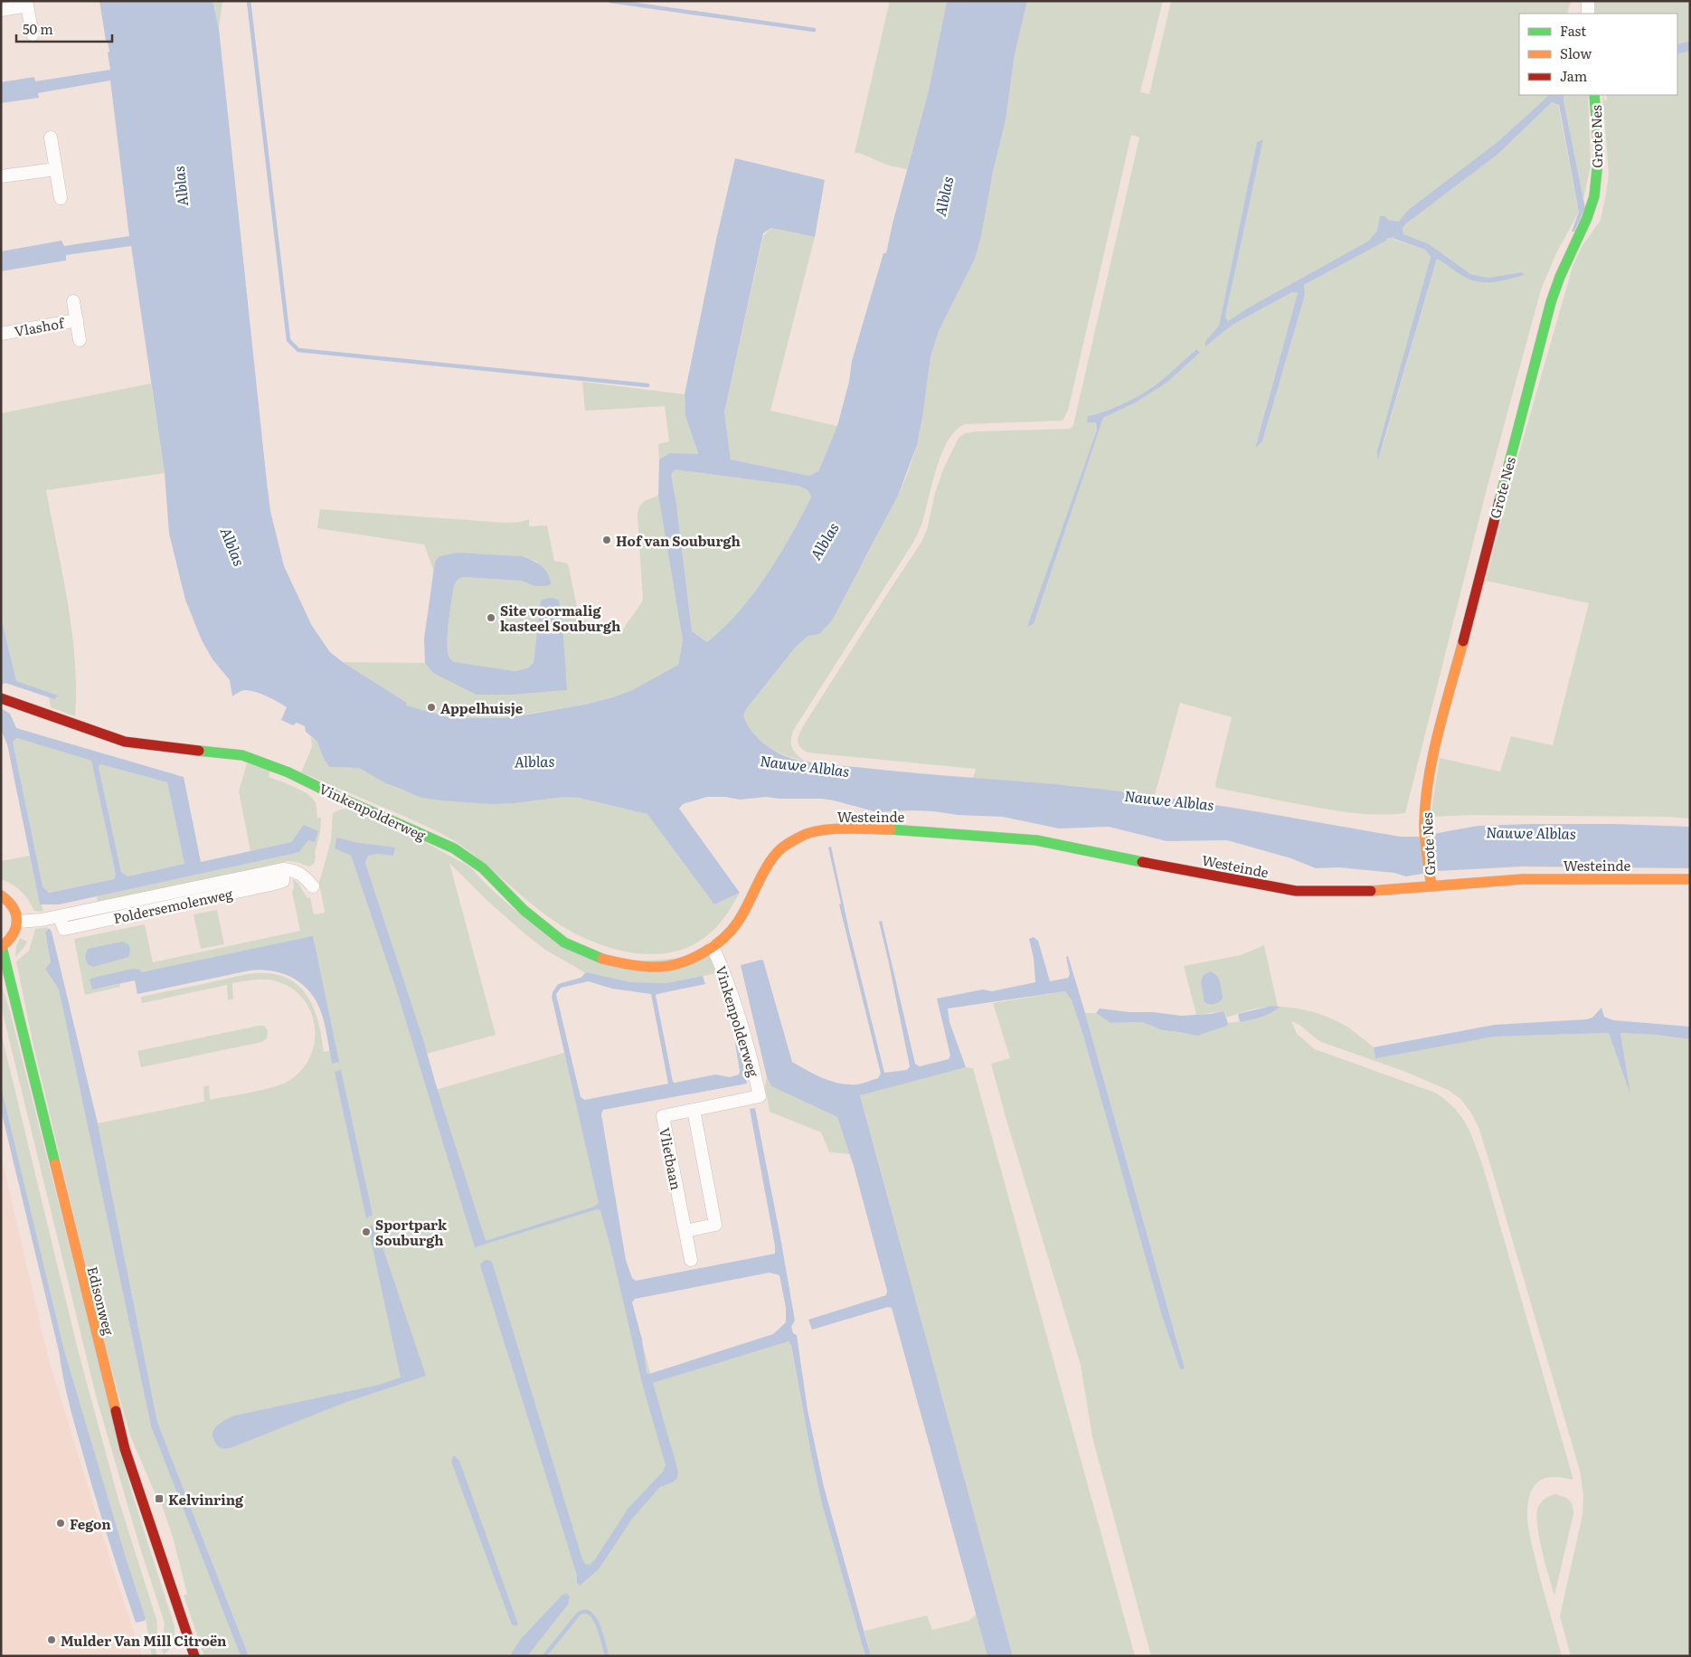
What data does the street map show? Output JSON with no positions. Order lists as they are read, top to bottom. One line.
{"streets":{"street":["Grote Nes","Vlashof","Vinkenpolderweg","Westeinde","Poldersemolenweg","Vlietbaan","Edisonweg"]},"crossings":[["Grote Nes","Westeinde"],["Vinkenpolderweg","Westeinde"],["Vinkenpolderweg","Vlietbaan"]],"water":["Alblas","Nauwe Alblas"],"places":{"other":["Hof van Souburgh","Site voormalig kasteel Souburgh","Appelhuisje","Sportpark Souburgh","Fegon","Mulder Van Mill Citroën"],"transit":["Kelvinring"]},"legend":["Fast","Slow","Jam"],"scale_bar":"50 m"}
